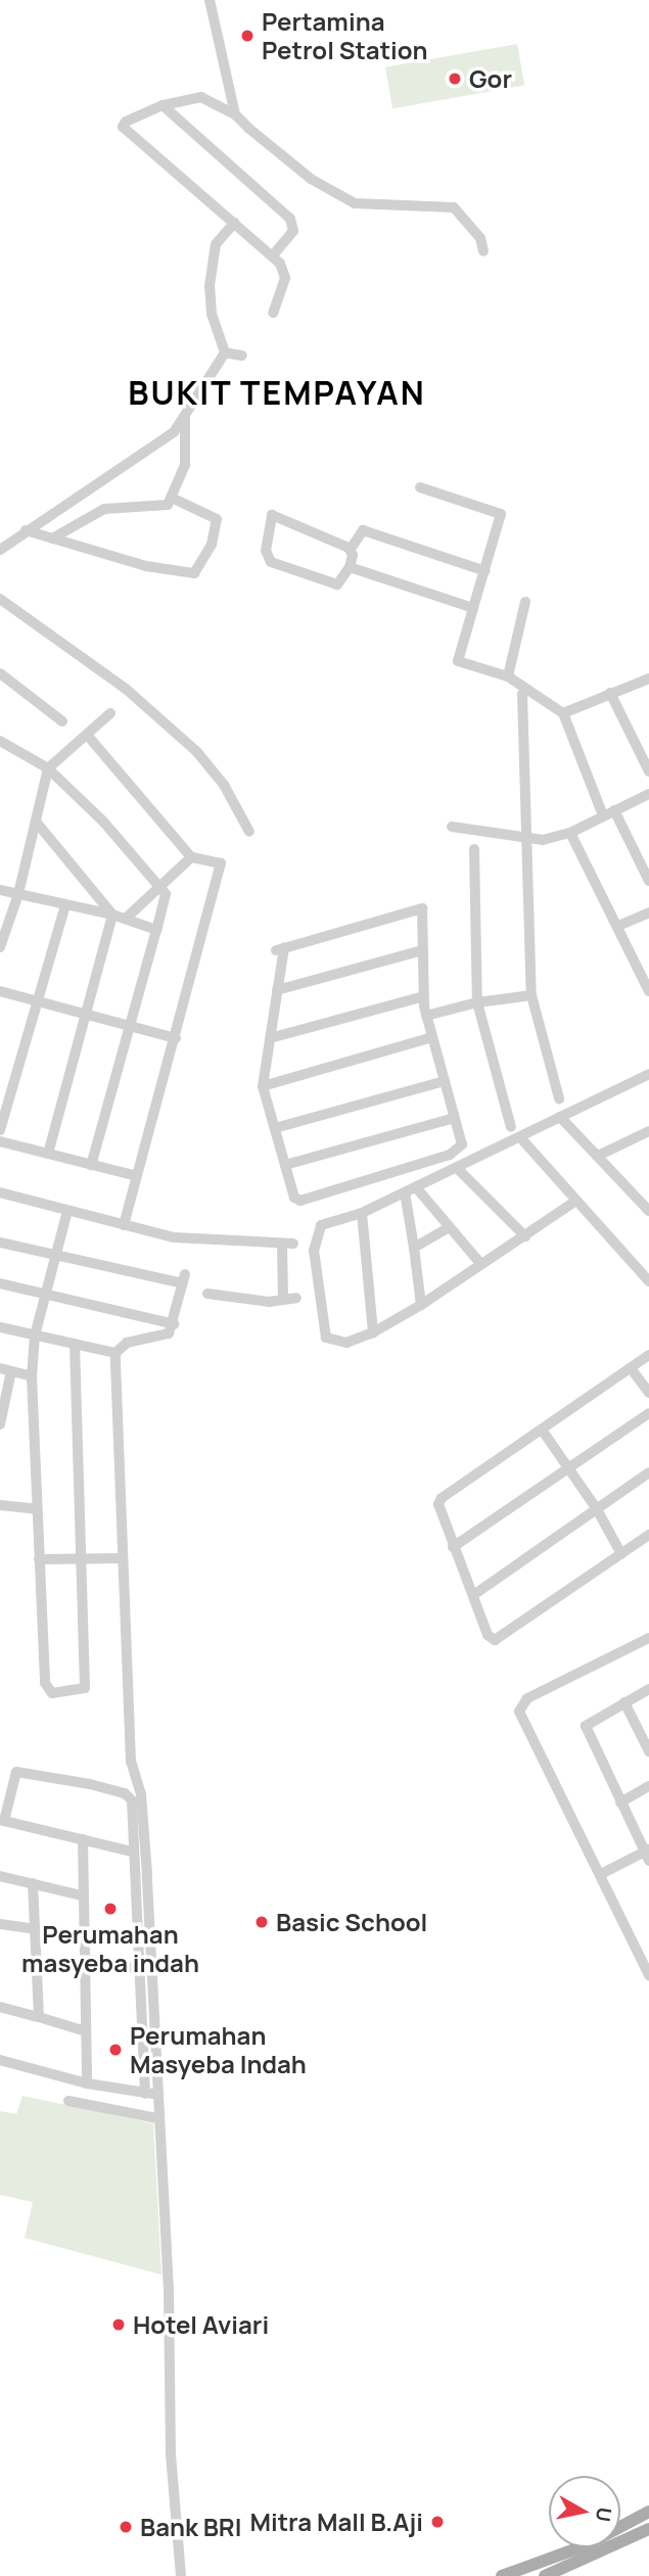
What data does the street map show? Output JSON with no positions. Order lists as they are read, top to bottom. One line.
{"districts":["BUKIT TEMPAYAN"],"places":["Pertamina Petrol Station","Gor","Perumahan masyeba indah","Basic School","Perumahan Masyeba Indah","Hotel Aviari","Mitra Mall B.Aji","Bank BRI"],"north":"right"}
